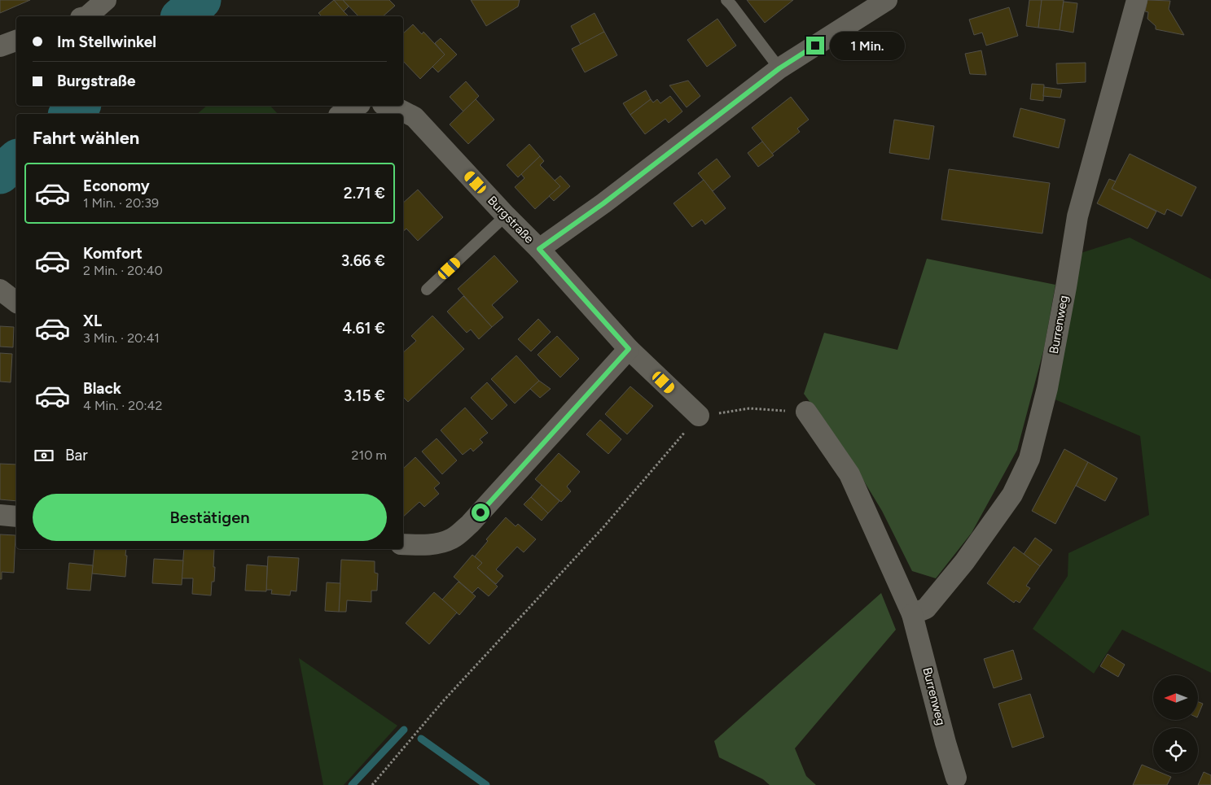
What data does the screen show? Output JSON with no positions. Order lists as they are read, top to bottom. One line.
{"streets":{"street":["Burgstraße","Burrenweg"]},"north":"left","page":{"banner":["Im Stellwinkel","Burgstraße"],"bubble":"1 Min.","heading":"Fahrt wählen","list":[{"name":"Economy","note":"1 Min. · 20:39","value":"2.71 €"},{"name":"Komfort","note":"2 Min. · 20:40","value":"3.66 €"},{"name":"XL","note":"3 Min. · 20:41","value":"4.61 €"},{"name":"Black","note":"4 Min. · 20:42","value":"3.15 €"}],"pay":["Bar","210 m"],"buttons":"Bestätigen"}}
